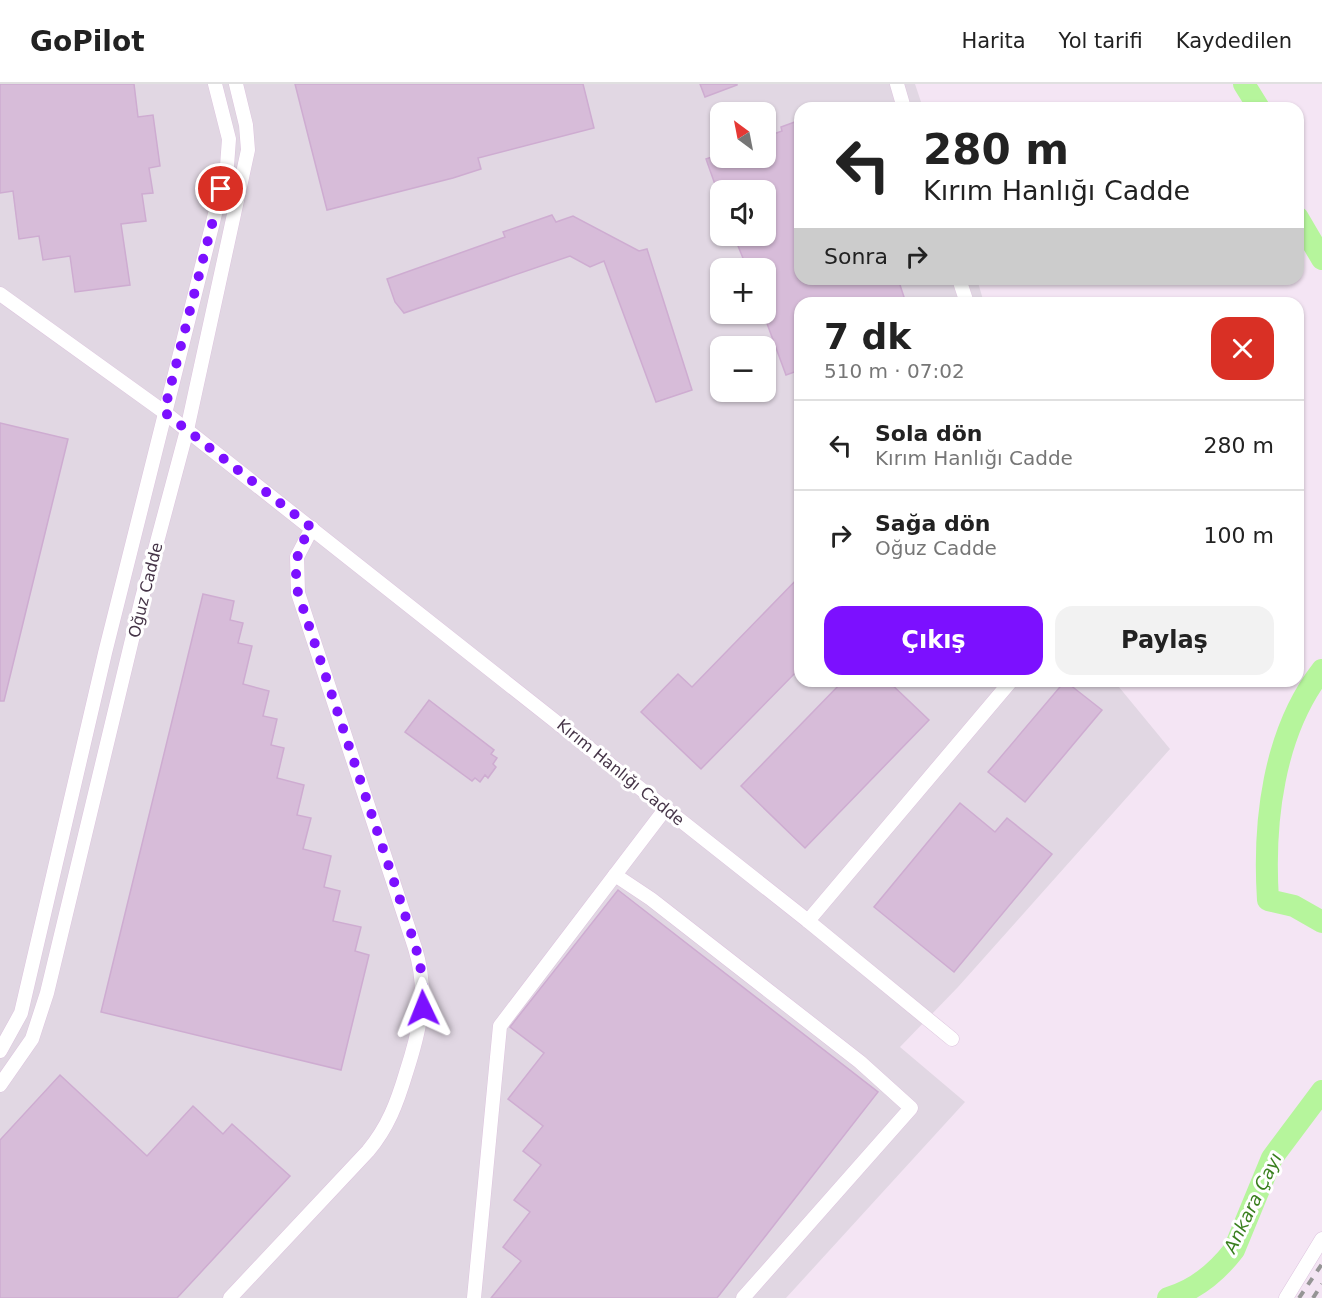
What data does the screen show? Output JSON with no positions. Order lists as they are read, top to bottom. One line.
{"streets":{"street":["Oğuz Cadde","Kırım Hanlığı Cadde"]},"crossings":[["Oğuz Cadde","Kırım Hanlığı Cadde"]],"water":["Ankara Çayı"],"north":"top left","page":{"header":"GoPilot","nav":["Harita","Yol tarifi","Kaydedilen"],"map_buttons":["+","−"],"turn":["280 m","Kırım Hanlığı Cadde"],"then":"Sonra","heading":["7 dk","510 m · 07:02"],"list":[{"name":"Sola dön","note":"Kırım Hanlığı Cadde","value":"280 m"},{"name":"Sağa dön","note":"Oğuz Cadde","value":"100 m"}],"buttons":["Çıkış","Paylaş"]}}
